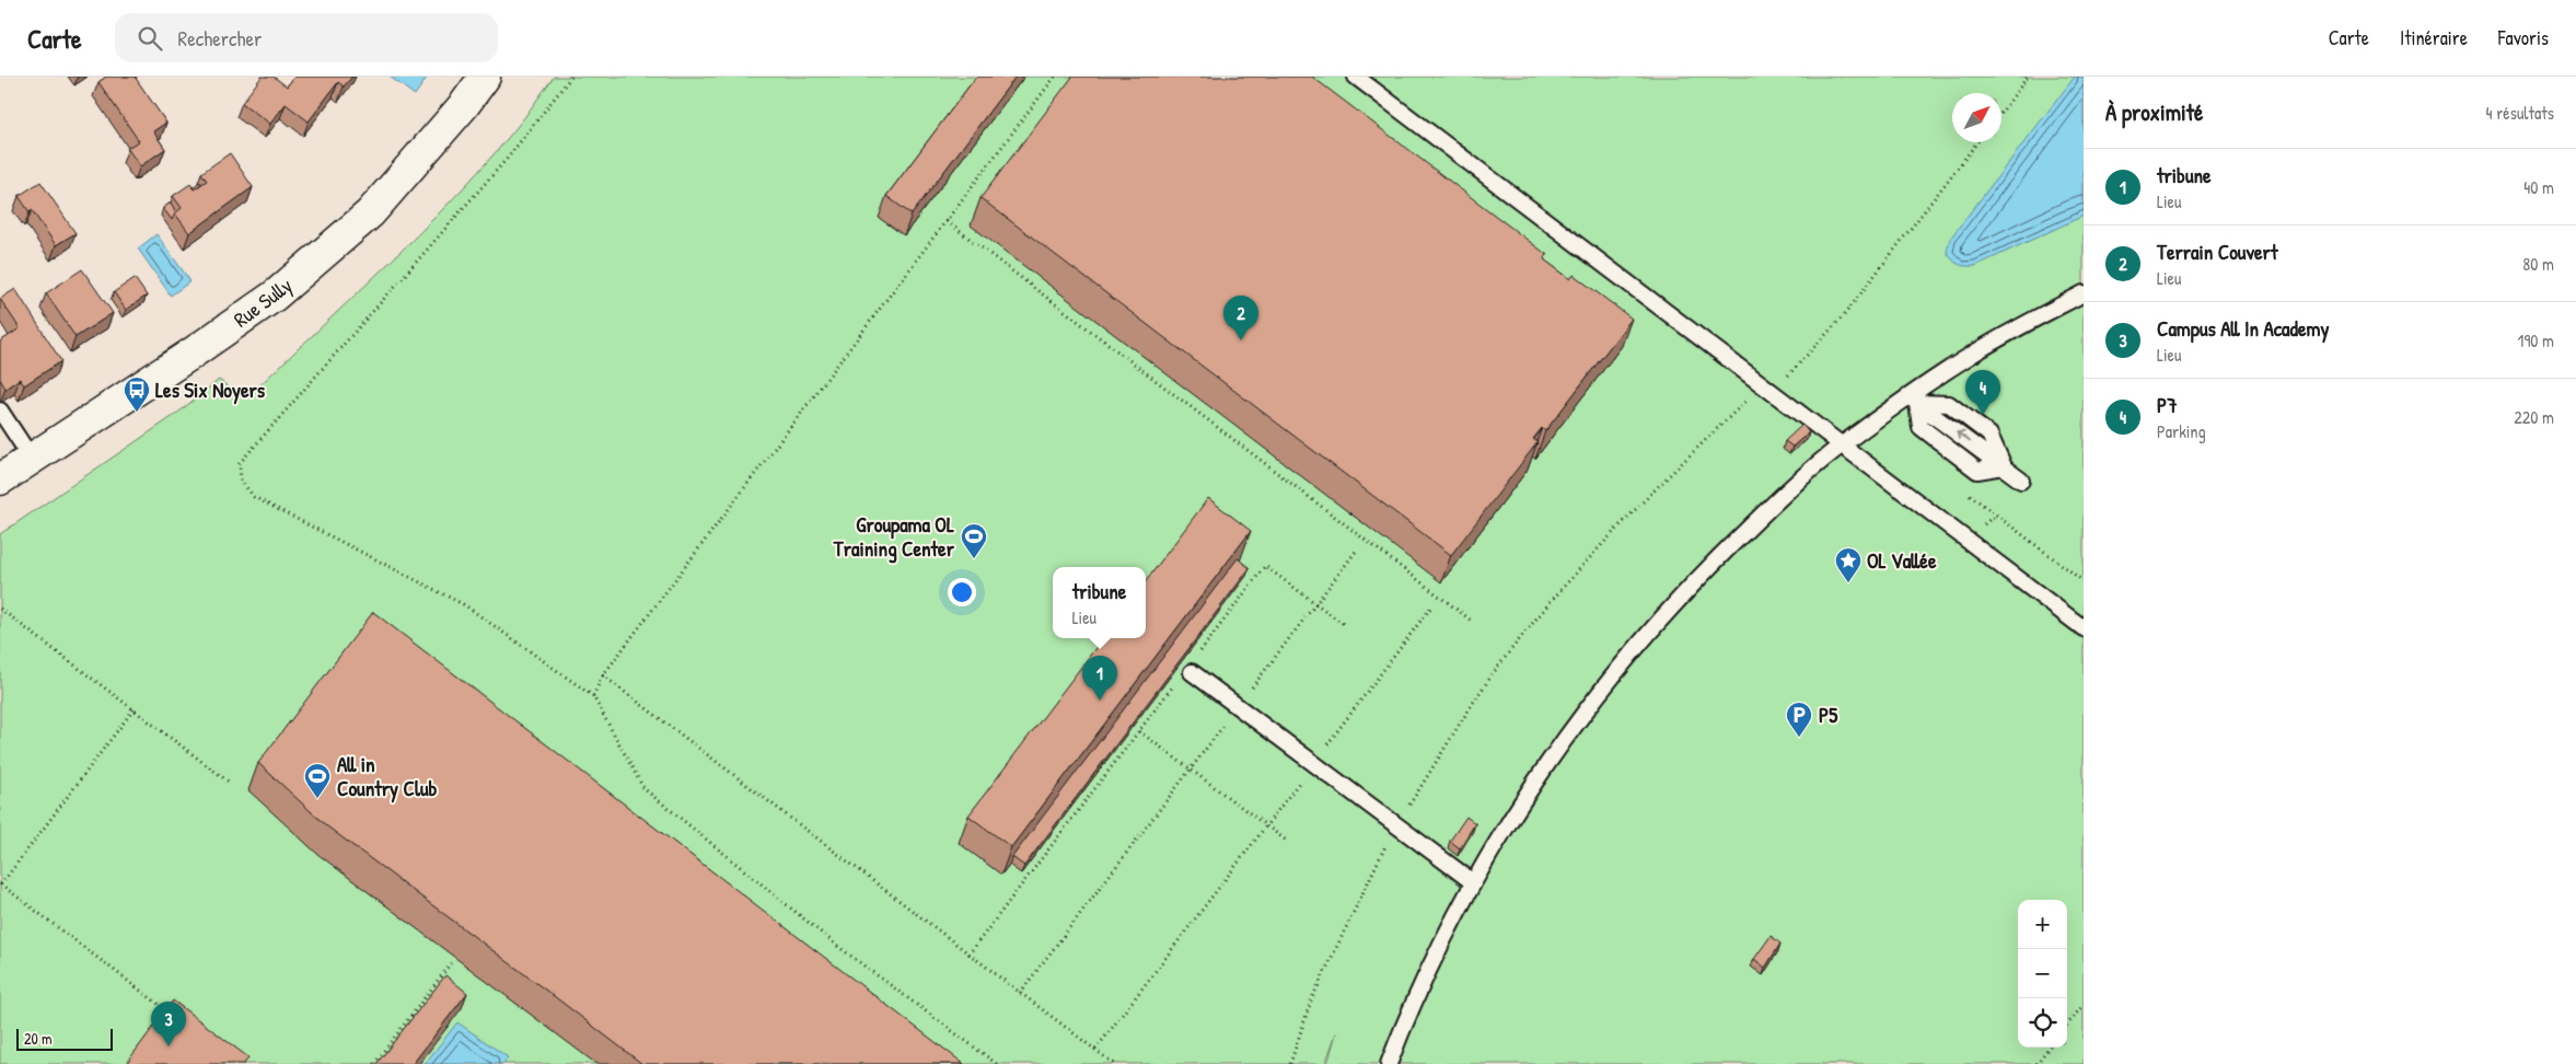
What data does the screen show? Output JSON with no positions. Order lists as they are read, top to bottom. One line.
{"streets":{"street":["Rue Sully"]},"places":{"bus stop":["Les Six Noyers"],"sports":["Groupama OL Training Center","All in Country Club"],"place":["OL Vallée"],"parking":["P5"]},"scale_bar":"20 m","north":"top right","page":{"header":"Carte","search":"Rechercher","nav":["Carte","Itinéraire","Favoris"],"heading":["À proximité","4 résultats"],"list":[{"mark":"1","name":"tribune","note":"Lieu","value":"40 m"},{"mark":"2","name":"Terrain Couvert","note":"Lieu","value":"80 m"},{"mark":"3","name":"Campus All In Academy","note":"Lieu","value":"190 m"},{"mark":"4","name":"P7","note":"Parking","value":"220 m"}],"pins":["2","4","1","3"],"popup":["tribune","Lieu"],"map_buttons":["+","−"],"scale":"20 m"}}
